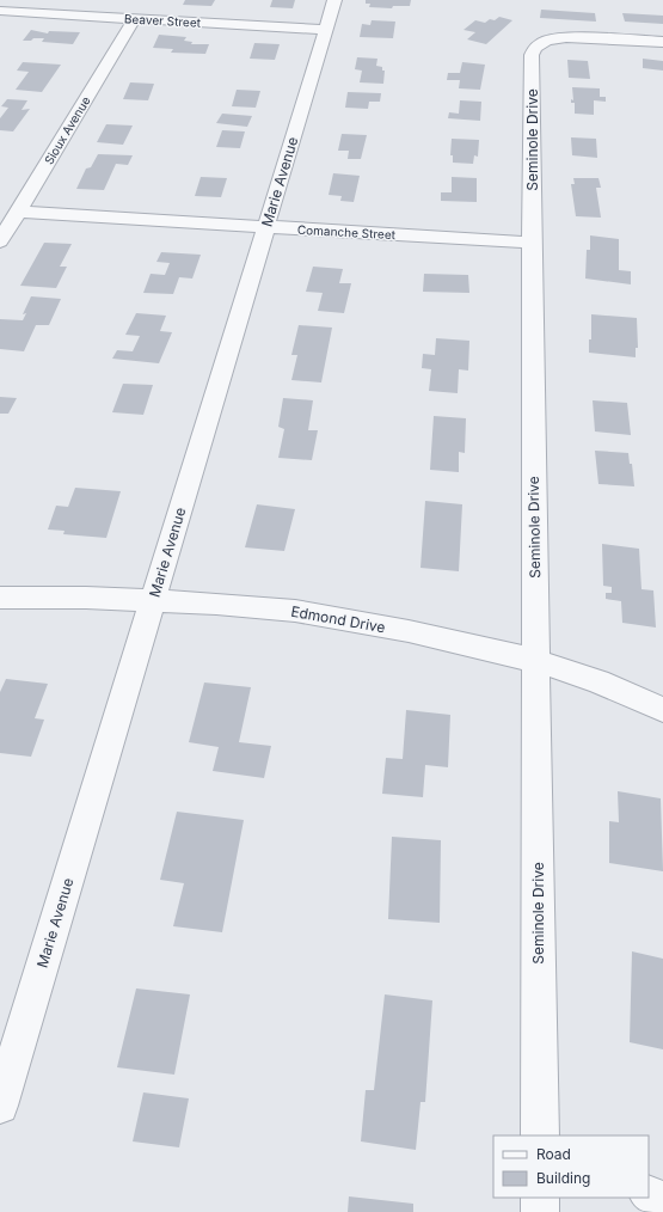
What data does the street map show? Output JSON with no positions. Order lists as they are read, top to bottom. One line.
{"streets":{"street":["Beaver Street","Sioux Avenue","Seminole Drive","Marie Avenue","Comanche Street","Edmond Drive"]},"crossings":[["Beaver Street","Sioux Avenue"],["Beaver Street","Marie Avenue"],["Sioux Avenue","Comanche Street"],["Seminole Drive","Comanche Street"],["Seminole Drive","Edmond Drive"],["Marie Avenue","Comanche Street"],["Marie Avenue","Edmond Drive"]],"legend":["Road","Building"]}
